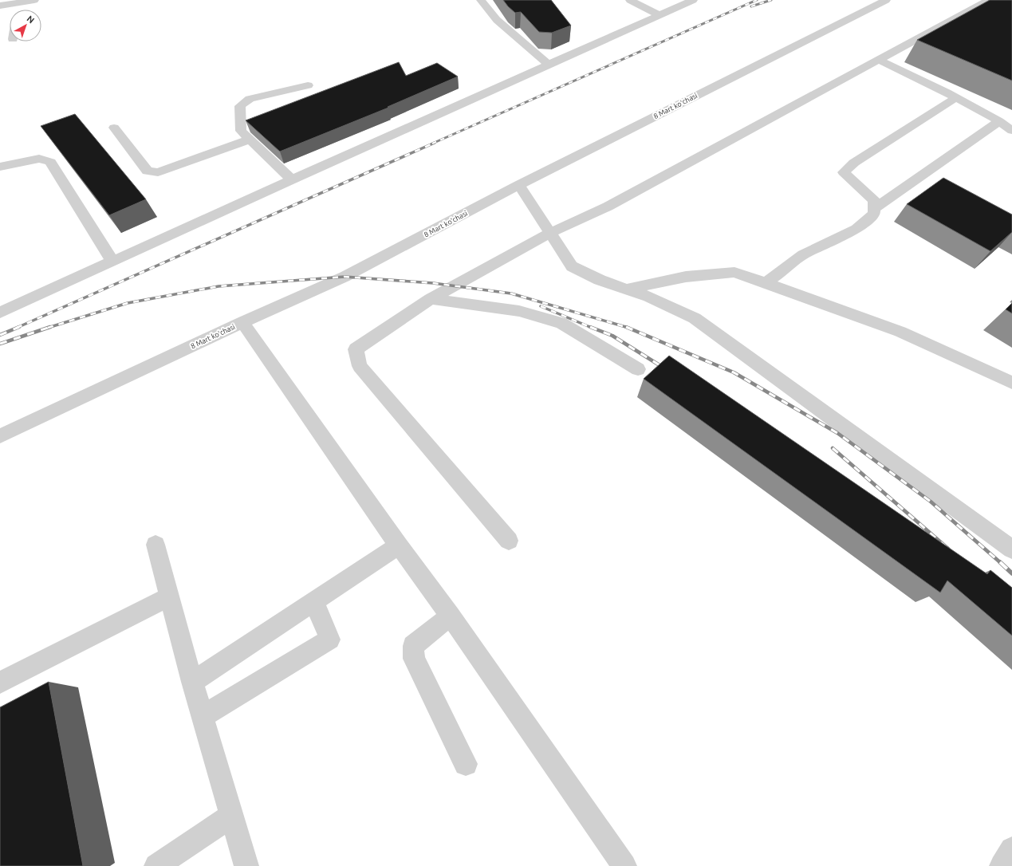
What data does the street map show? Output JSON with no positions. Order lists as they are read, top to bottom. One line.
{"streets":{"street":["8 Mart koʻchasi"]},"north":"top right"}
